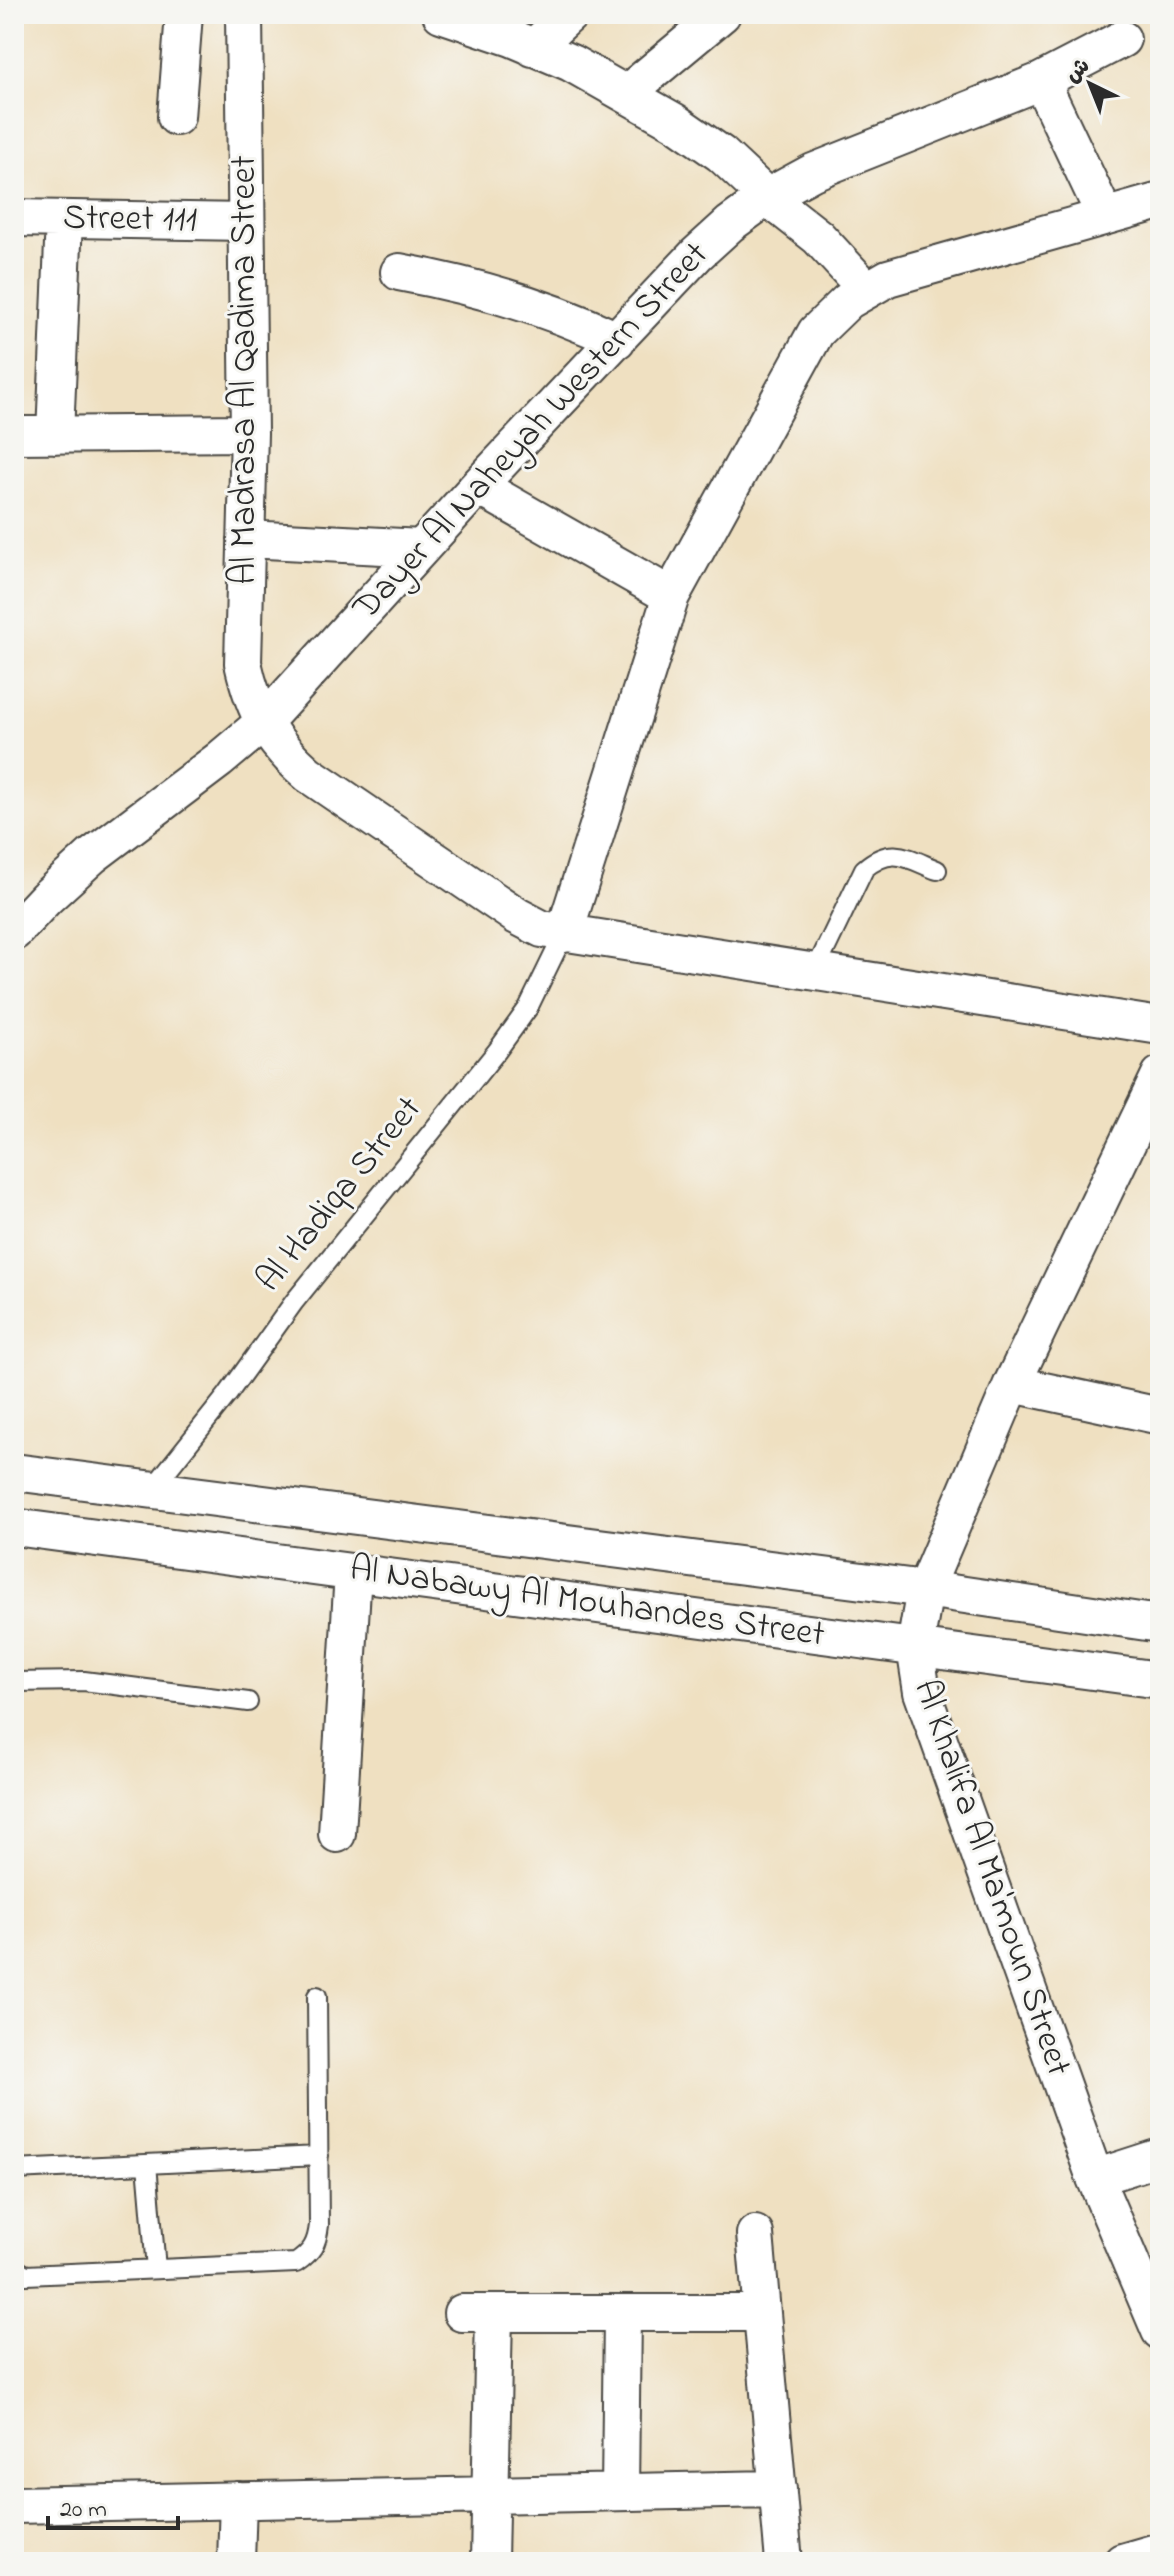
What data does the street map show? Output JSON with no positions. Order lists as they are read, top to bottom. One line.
{"streets":{"street":["Street 111","Al Madrasa Al Qadima Street","Dayer Al Naheyah Western Street","Al Nabawy Al Mouhandes Street","Al Khalifa Al Ma'moun Street"],"lane":["Al Hadiqa Street"]},"crossings":[["Street 111","Al Madrasa Al Qadima Street"],["Al Madrasa Al Qadima Street","Dayer Al Naheyah Western Street"],["Al Madrasa Al Qadima Street","Al Hadiqa Street"],["Al Hadiqa Street","Al Nabawy Al Mouhandes Street"],["Al Nabawy Al Mouhandes Street","Al Khalifa Al Ma'moun Street"]],"scale_bar":"20 m","north":"top left"}
